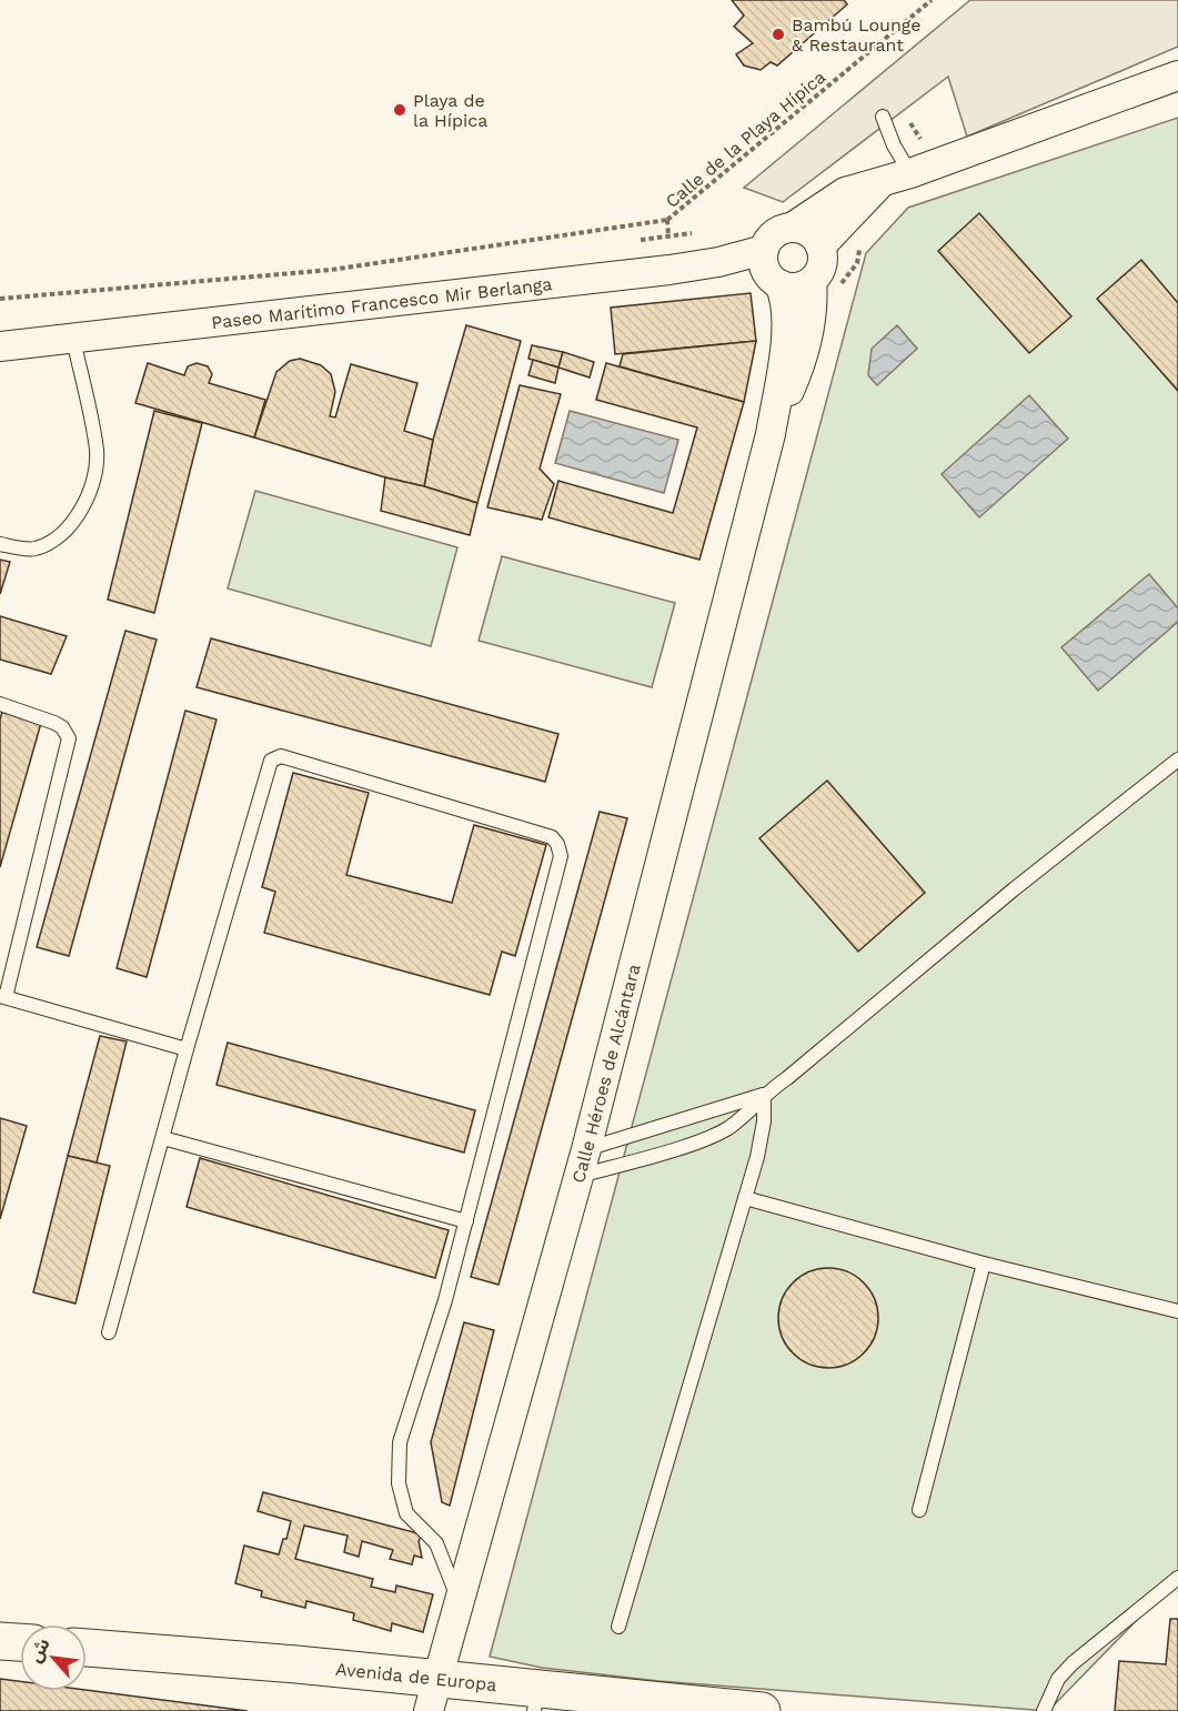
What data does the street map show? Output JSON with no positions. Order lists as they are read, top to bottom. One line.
{"streets":{"main road":["Avenida de Europa"],"street":["Paseo Marítimo Francesco Mir Berlanga","Calle Héroes de Alcántara"],"path":["Calle de la Playa Hípica"]},"crossings":[["Calle Héroes de Alcántara","Avenida de Europa"]],"places":["Bambú Lounge & Restaurant","Playa de la Hípica"],"north":"top left"}
